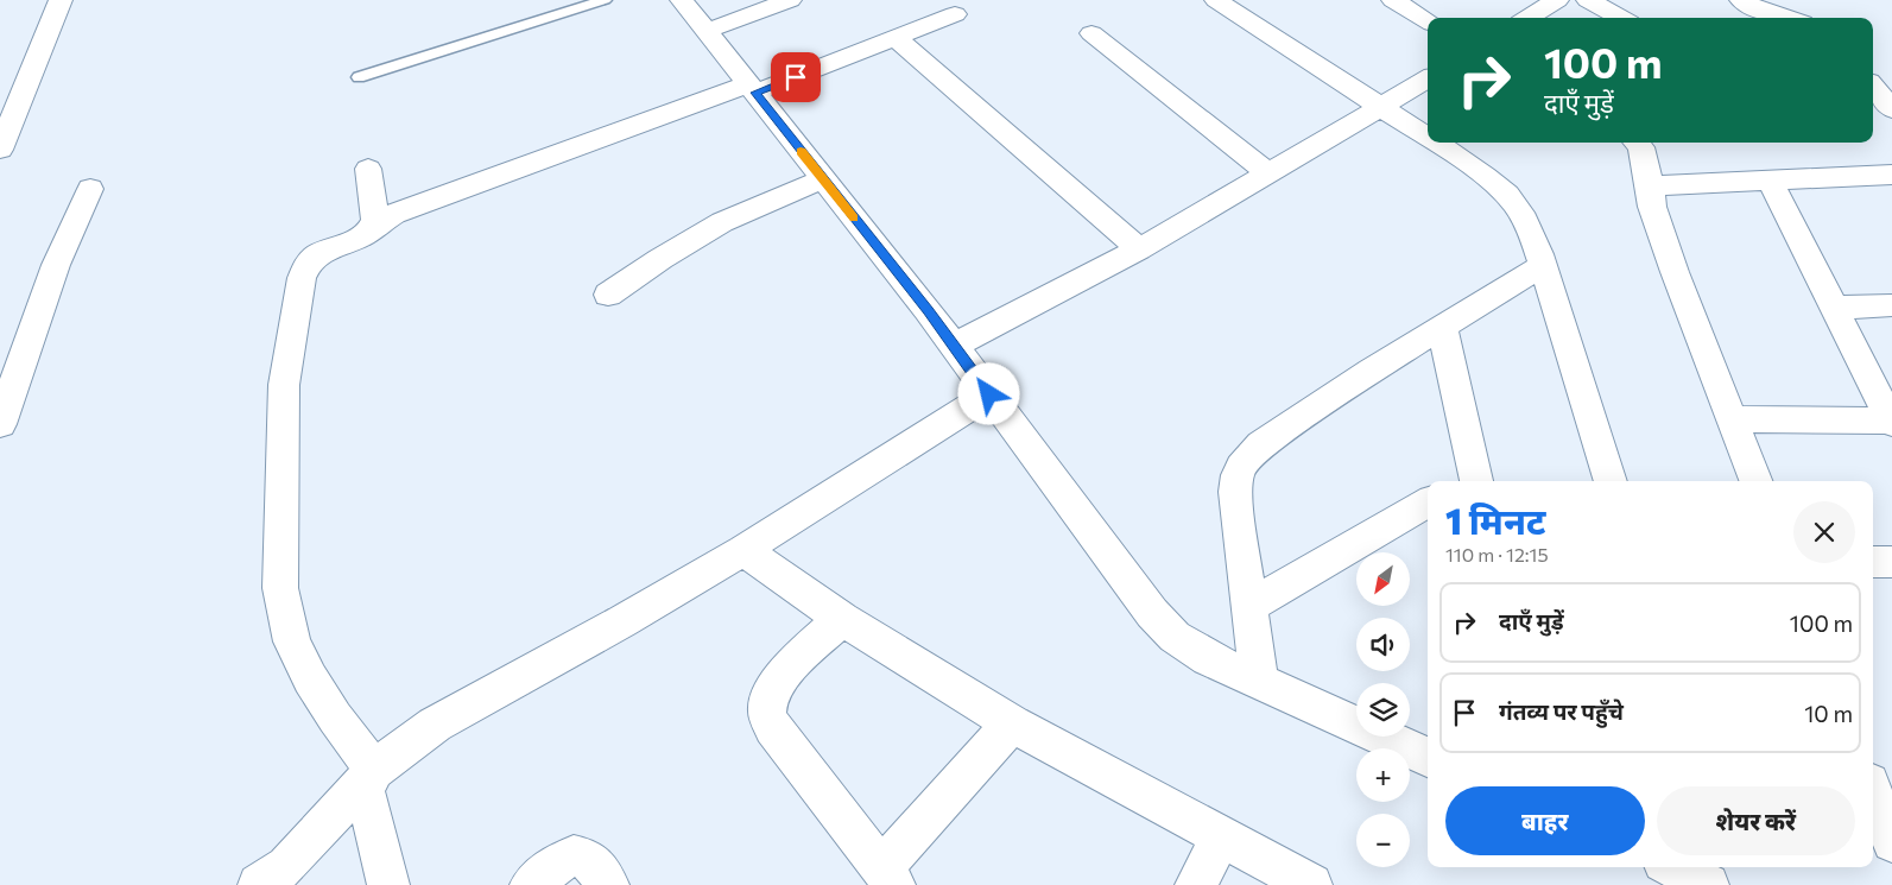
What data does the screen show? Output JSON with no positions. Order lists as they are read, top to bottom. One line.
{"north":"bottom left","page":{"turn":["100 m","दाएँ मुड़ें"],"heading":["1 मिनट","110 m · 12:15"],"map_buttons":["+","−"],"list":[{"name":"दाएँ मुड़ें","value":"100 m"},{"name":"गंतव्य पर पहुँचे","value":"10 m"}],"buttons":["बाहर","शेयर करें"]}}
